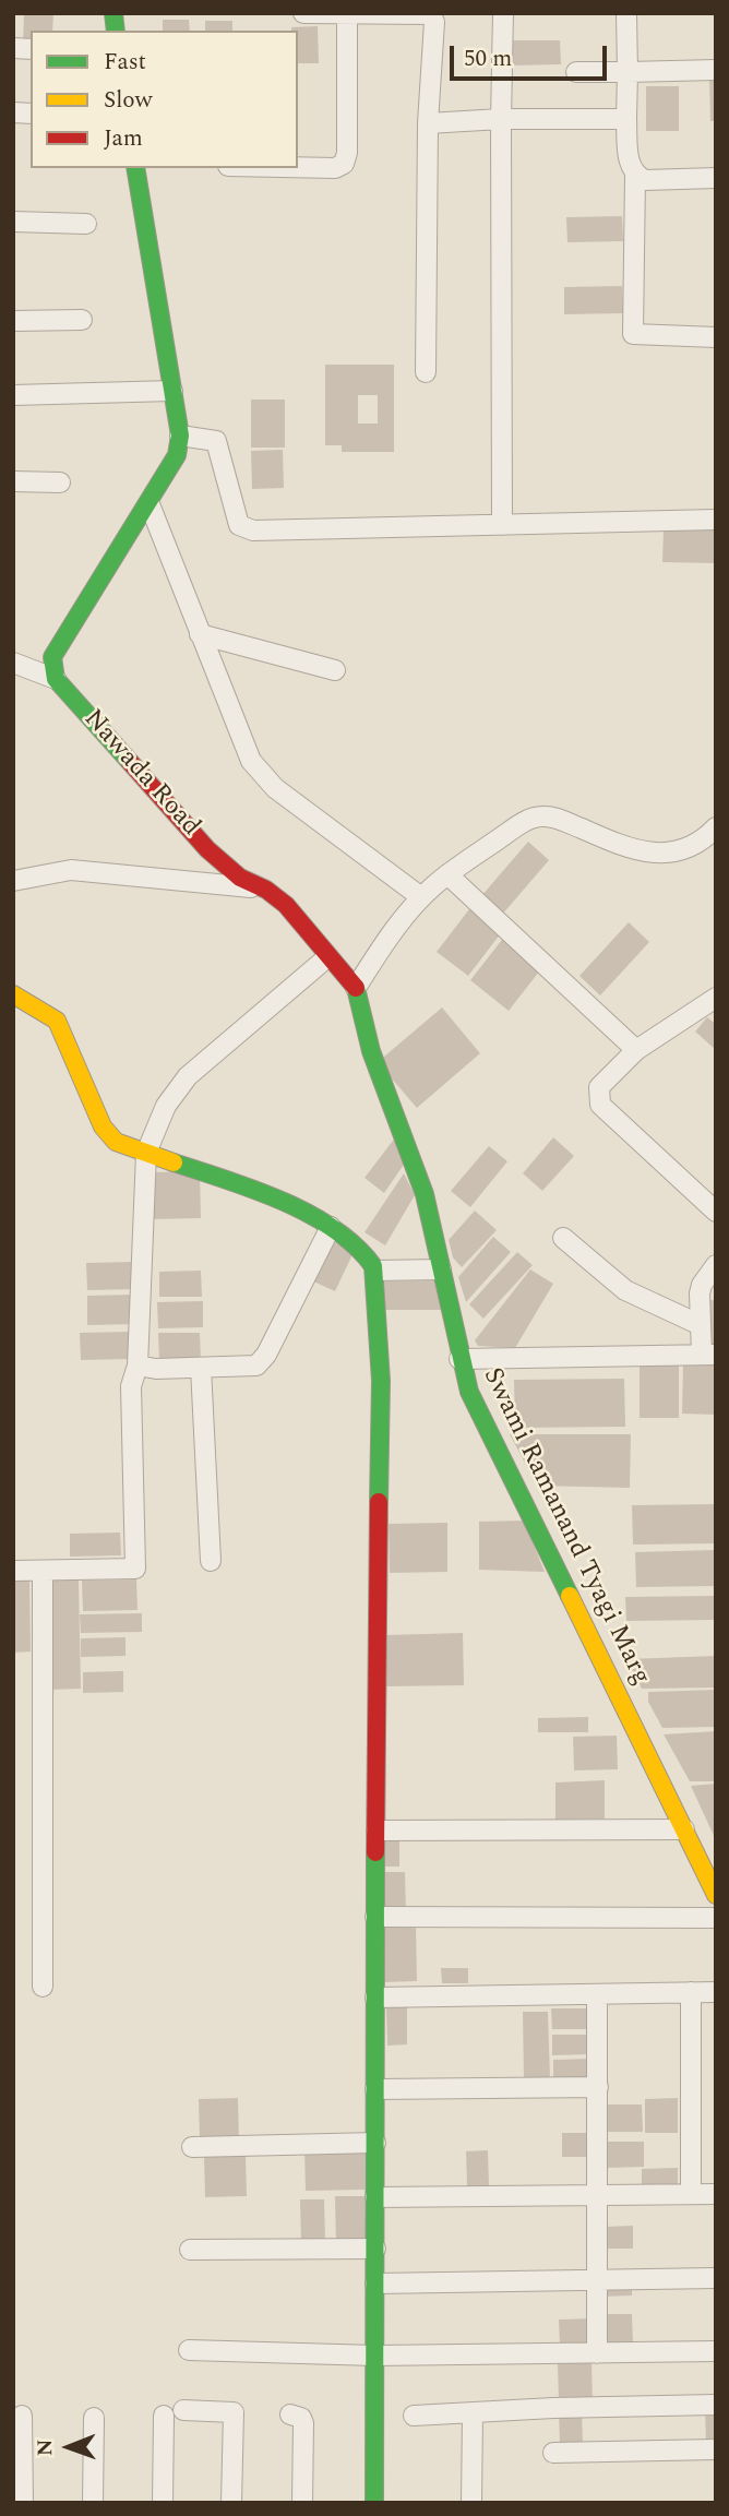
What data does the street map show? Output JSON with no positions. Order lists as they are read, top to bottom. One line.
{"streets":{"street":["Nawada Road","Swami Ramanand Tyagi Marg"]},"crossings":[["Nawada Road","Swami Ramanand Tyagi Marg"]],"legend":["Fast","Slow","Jam"],"scale_bar":"50 m","north":"left"}
